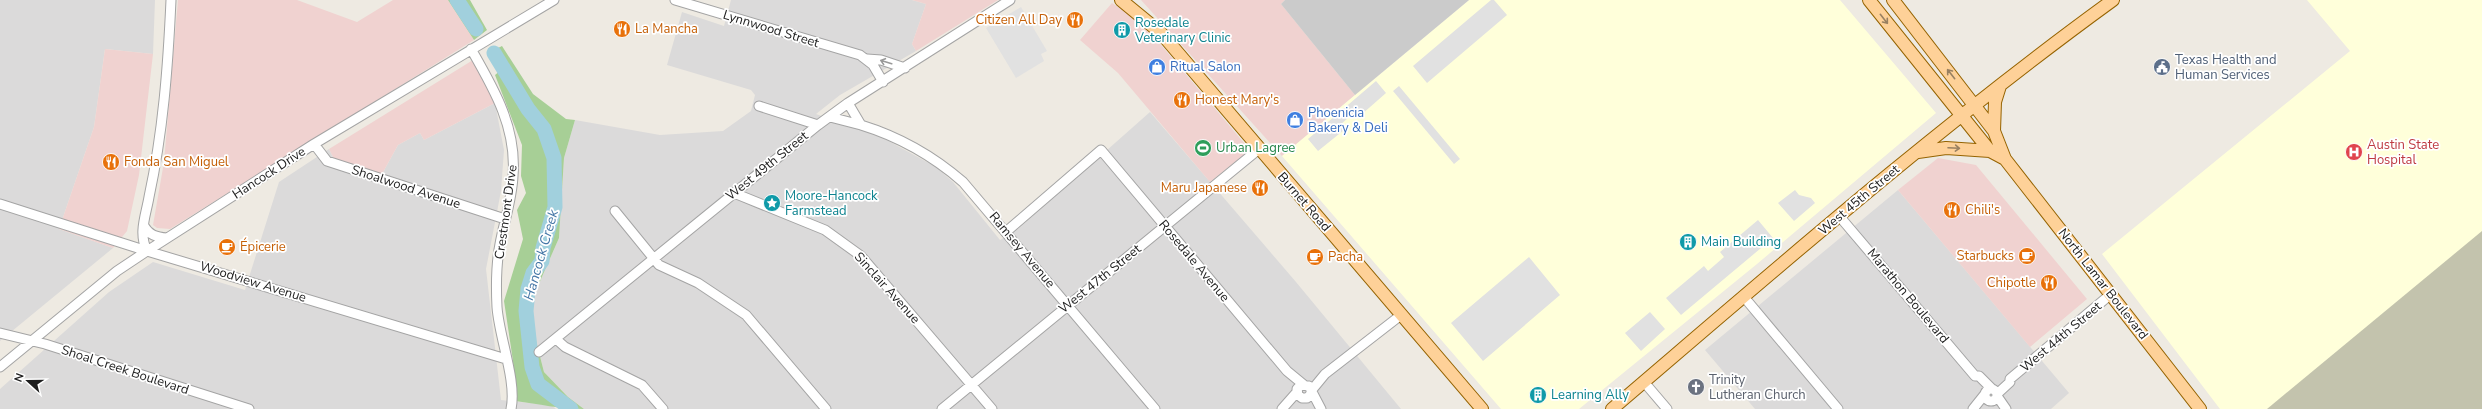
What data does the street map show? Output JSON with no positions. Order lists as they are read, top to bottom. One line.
{"streets":{"main road":["West 45th Street","Burnet Road","North Lamar Boulevard"],"street":["Lynnwood Street","West 49th Street","Hancock Drive","Shoalwood Avenue","Crestmont Drive","Ramsey Avenue","Rosedale Avenue","West 47th Street","Woodview Avenue","Sinclair Avenue","Marathon Boulevard","West 44th Street","Shoal Creek Boulevard"]},"crossings":[["Lynnwood Street","West 49th Street"],["West 49th Street","Ramsey Avenue"],["West 49th Street","Sinclair Avenue"],["Hancock Drive","Shoalwood Avenue"],["Hancock Drive","Crestmont Drive"],["Hancock Drive","Woodview Avenue"],["Hancock Drive","Shoal Creek Boulevard"],["Shoalwood Avenue","Crestmont Drive"],["West 45th Street","North Lamar Boulevard"],["West 45th Street","Marathon Boulevard"],["Burnet Road","West 47th Street"],["Crestmont Drive","Woodview Avenue"],["Ramsey Avenue","Rosedale Avenue"],["Ramsey Avenue","West 47th Street"],["Rosedale Avenue","West 47th Street"],["West 47th Street","Sinclair Avenue"],["North Lamar Boulevard","West 44th Street"],["Marathon Boulevard","West 44th Street"]],"water":["Hancock Creek"],"places":{"restaurant":["Citizen All Day","La Mancha","Honest Mary's","Fonda San Miguel","Maru Japanese","Chili's","Chipotle"],"building":["Rosedale Veterinary Clinic","Main Building","Learning Ally"],"shop":["Ritual Salon","Phoenicia Bakery & Deli"],"public building":["Texas Health and Human Services"],"sports":["Urban Lagree"],"hospital":["Austin State Hospital"],"place":["Moore-Hancock Farmstead"],"cafe":["Épicerie","Starbucks","Pacha"],"church":["Trinity Lutheran Church"]},"north":"left"}
